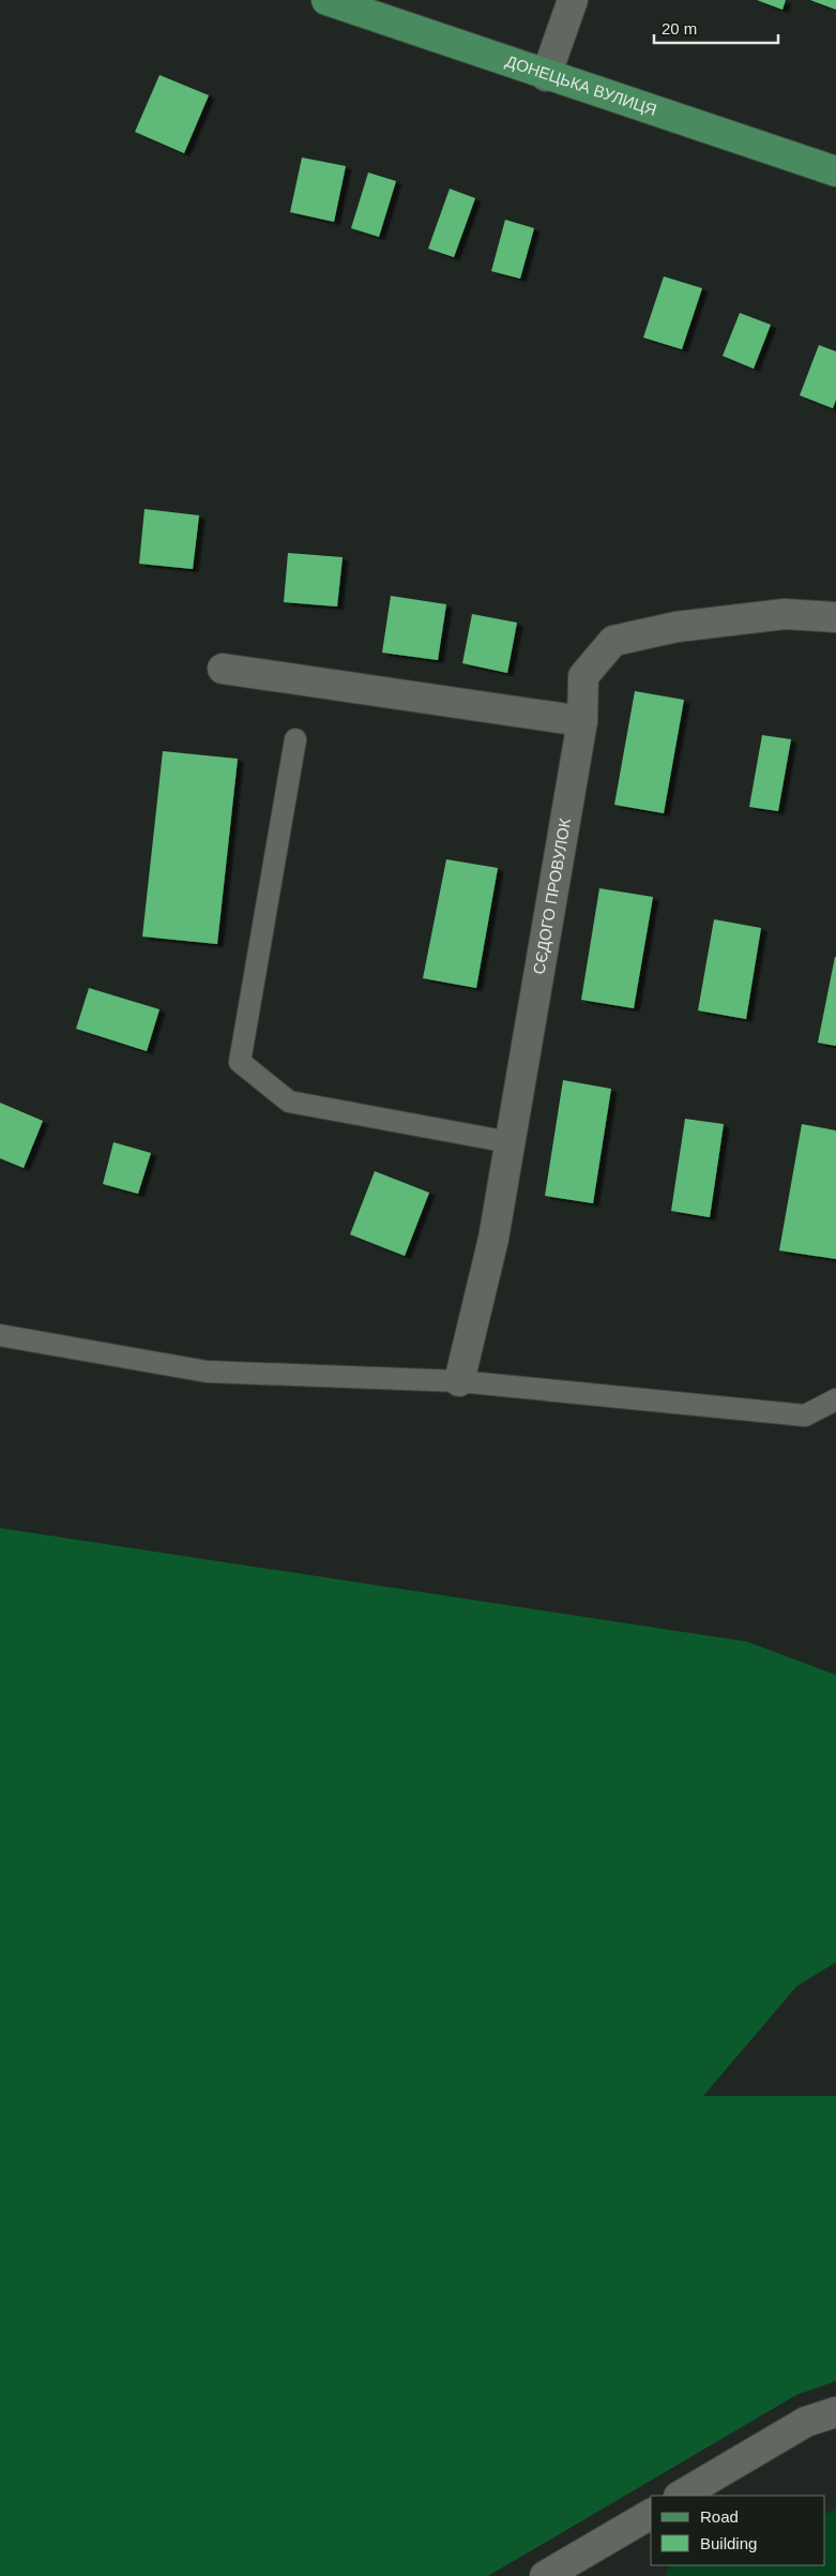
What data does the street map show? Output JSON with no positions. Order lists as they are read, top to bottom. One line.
{"streets":{"main road":["ДОНЕЦЬКА ВУЛИЦЯ"],"street":["СЄДОГО ПРОВУЛОК"]},"legend":["Road","Building"],"scale_bar":"20 m"}
